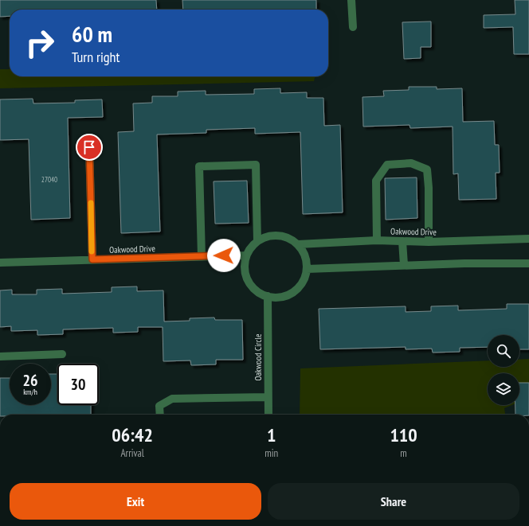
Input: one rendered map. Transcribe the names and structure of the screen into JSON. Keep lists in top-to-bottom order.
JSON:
{
  "streets": {
    "street": ["Oakwood Drive", "Oakwood Circle"]
  },
  "crossings": [
    ["Oakwood Drive", "Oakwood Circle"]
  ],
  "house_numbers": ["27040"],
  "page": {
    "turn": ["60 m", "Turn right"],
    "speed": "26 km/h",
    "limit": "30",
    "eta": [
      "06:42",
      "Arrival",
      "1",
      "min",
      "110",
      "m"
    ],
    "buttons": ["Exit", "Share"]
  }
}
